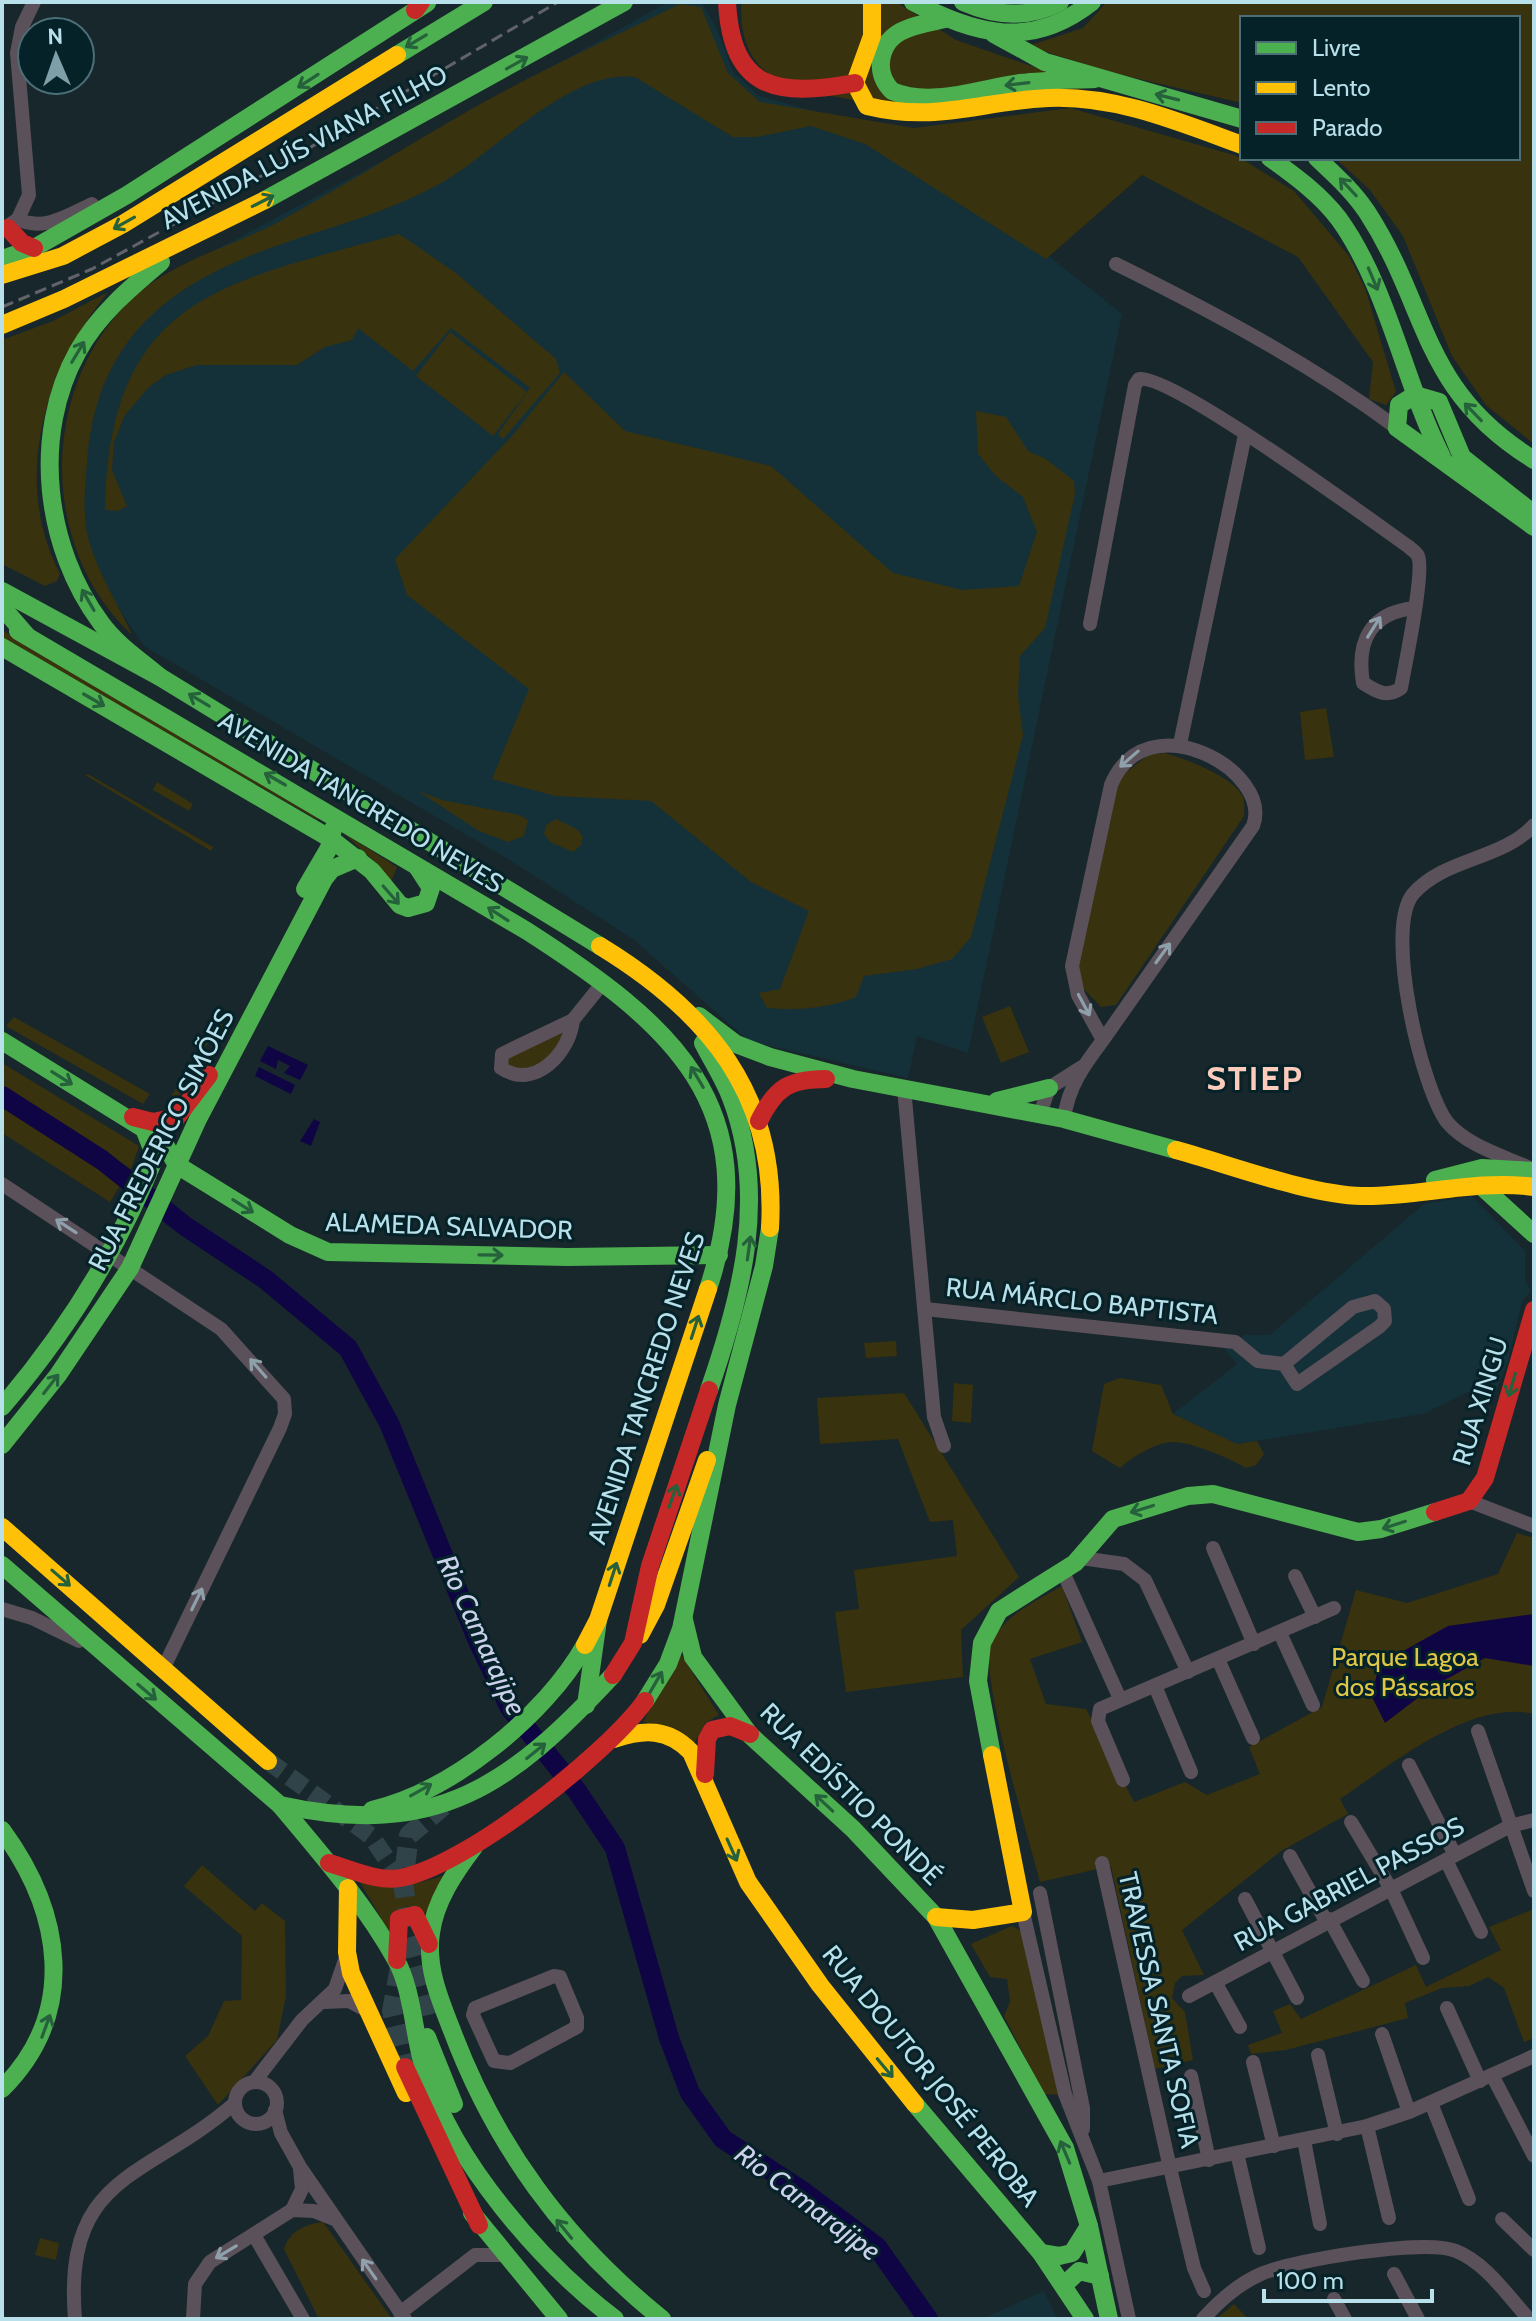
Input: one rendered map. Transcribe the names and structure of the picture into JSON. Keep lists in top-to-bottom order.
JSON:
{
  "streets": {
    "main road": [
      "AVENIDA LUÍS VIANA FILHO",
      "AVENIDA TANCREDO NEVES",
      "RUA FREDERICO SIMÕES",
      "ALAMEDA SALVADOR",
      "RUA XINGU",
      "RUA EDÍSTIO PONDÉ",
      "RUA DOUTOR JOSÉ PEROBA"
    ],
    "street": ["RUA MÁRCLO BAPTISTA", "RUA GABRIEL PASSOS", "TRAVESSA SANTA SOFIA"]
  },
  "crossings": [
    ["AVENIDA TANCREDO NEVES", "RUA FREDERICO SIMÕES"],
    ["AVENIDA TANCREDO NEVES", "ALAMEDA SALVADOR"],
    ["AVENIDA TANCREDO NEVES", "RUA EDÍSTIO PONDÉ"],
    ["AVENIDA TANCREDO NEVES", "RUA DOUTOR JOSÉ PEROBA"],
    ["RUA FREDERICO SIMÕES", "ALAMEDA SALVADOR"]
  ],
  "one_way": [
    "ALAMEDA SALVADOR",
    "RUA XINGU",
    "RUA EDÍSTIO PONDÉ",
    "RUA DOUTOR JOSÉ PEROBA"
  ],
  "districts": ["STIEP"],
  "water": ["Rio Camarajipe"],
  "parks": ["Parque Lagoa dos Pássaros"],
  "legend": ["Livre", "Lento", "Parado"],
  "scale_bar": "100 m",
  "north": "top"
}
